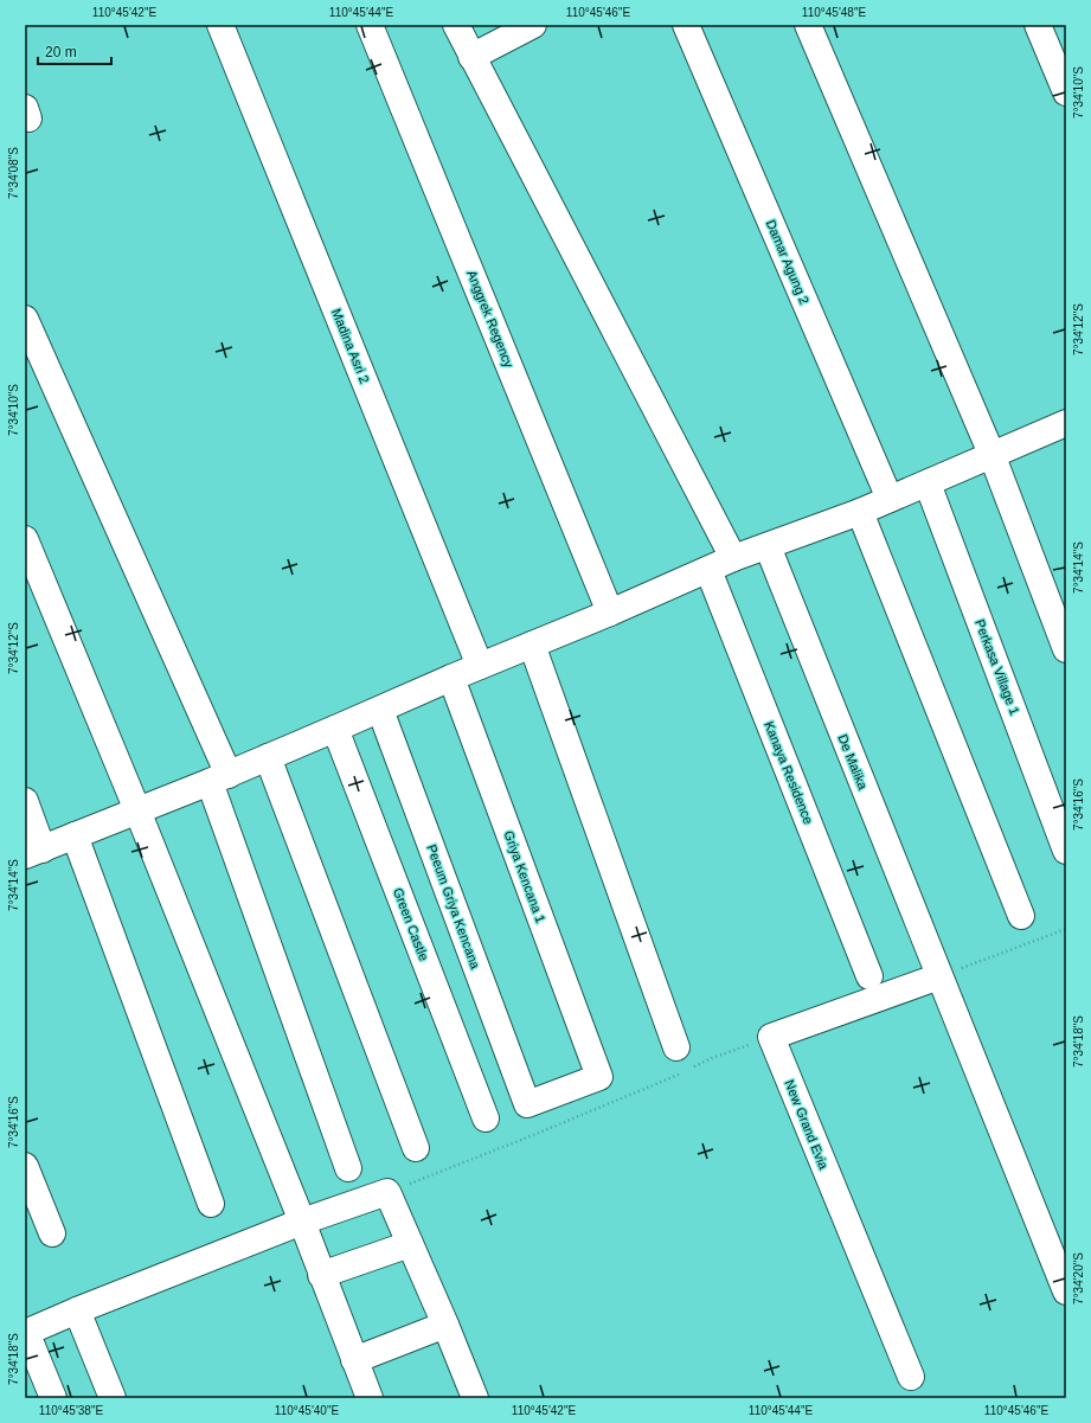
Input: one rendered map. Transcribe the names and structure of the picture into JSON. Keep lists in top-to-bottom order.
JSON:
{
  "streets": {
    "street": [
      "Damar Agung 2",
      "Anggrek Regency",
      "Madina Asri 2",
      "Perkasa Village 1",
      "De Malika",
      "Kanaya Residence",
      "Griya Kencana 1",
      "Peeum Griya Kencana",
      "Green Castle",
      "New Grand Evia"
    ]
  },
  "crossings": [
    ["Griya Kencana 1", "Peeum Griya Kencana"]
  ],
  "scale_bar": "20 m",
  "coordinates": [
    "110°45'42\"E",
    "110°45'44\"E",
    "110°45'46\"E",
    "110°45'48\"E",
    "7°34'10\"S",
    "7°34'08\"S",
    "7°34'12\"S",
    "7°34'14\"S",
    "7°34'16\"S",
    "7°34'18\"S",
    "7°34'20\"S",
    "110°45'38\"E",
    "110°45'40\"E"
  ]
}
